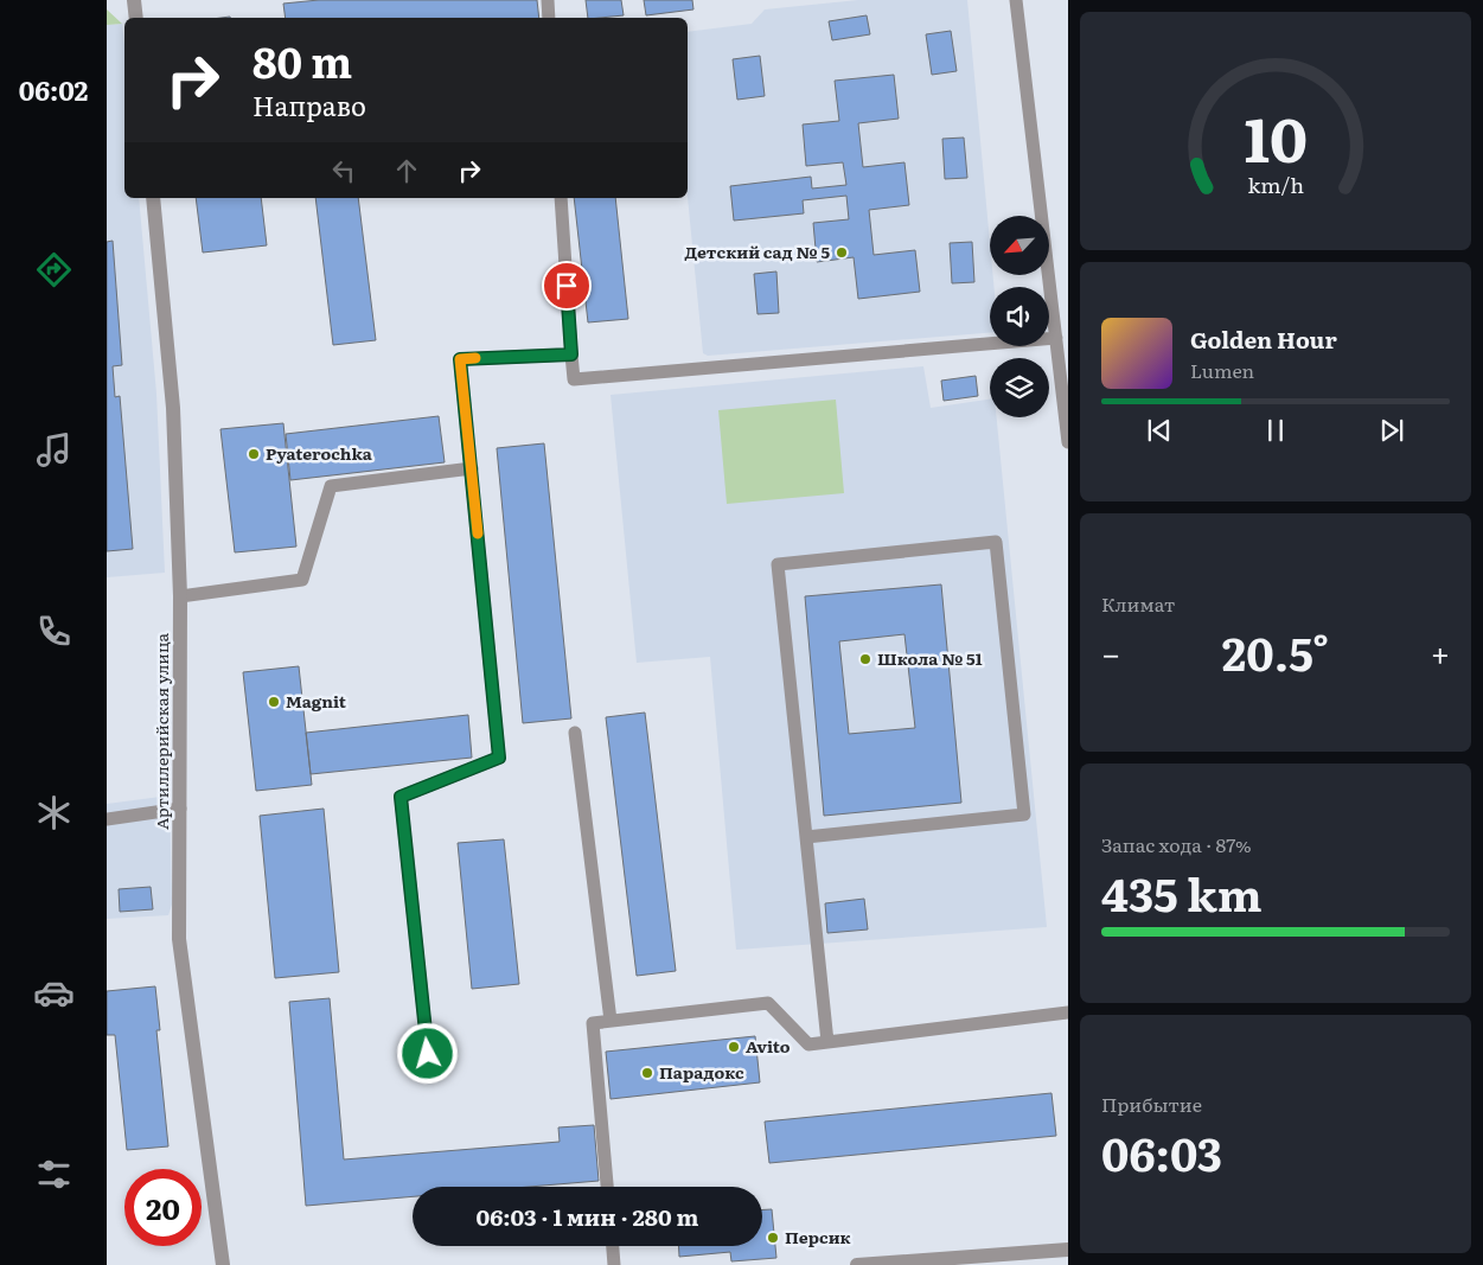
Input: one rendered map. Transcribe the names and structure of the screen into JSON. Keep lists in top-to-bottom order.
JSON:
{
  "streets": {
    "street": ["Артиллерийская улица"]
  },
  "places": [
    "Детский сад № 5",
    "Pyaterochka",
    "Школа № 51",
    "Magnit",
    "Avito",
    "Парадокс",
    "Персик"
  ],
  "north": "bottom left",
  "page": {
    "tabs": "06:02",
    "turn": ["80 m", "Направо"],
    "song": ["Golden Hour", "Lumen"],
    "tile": [
      "Климат",
      ["Запас хода · 87%", "435 km"],
      ["Прибытие", "06:03"]
    ],
    "heat": ["−", "20.5°", "+"],
    "limit": "20",
    "trip": "06:03 · 1 мин · 280 m",
    "gauge": ["10", "km/h"]
  }
}
